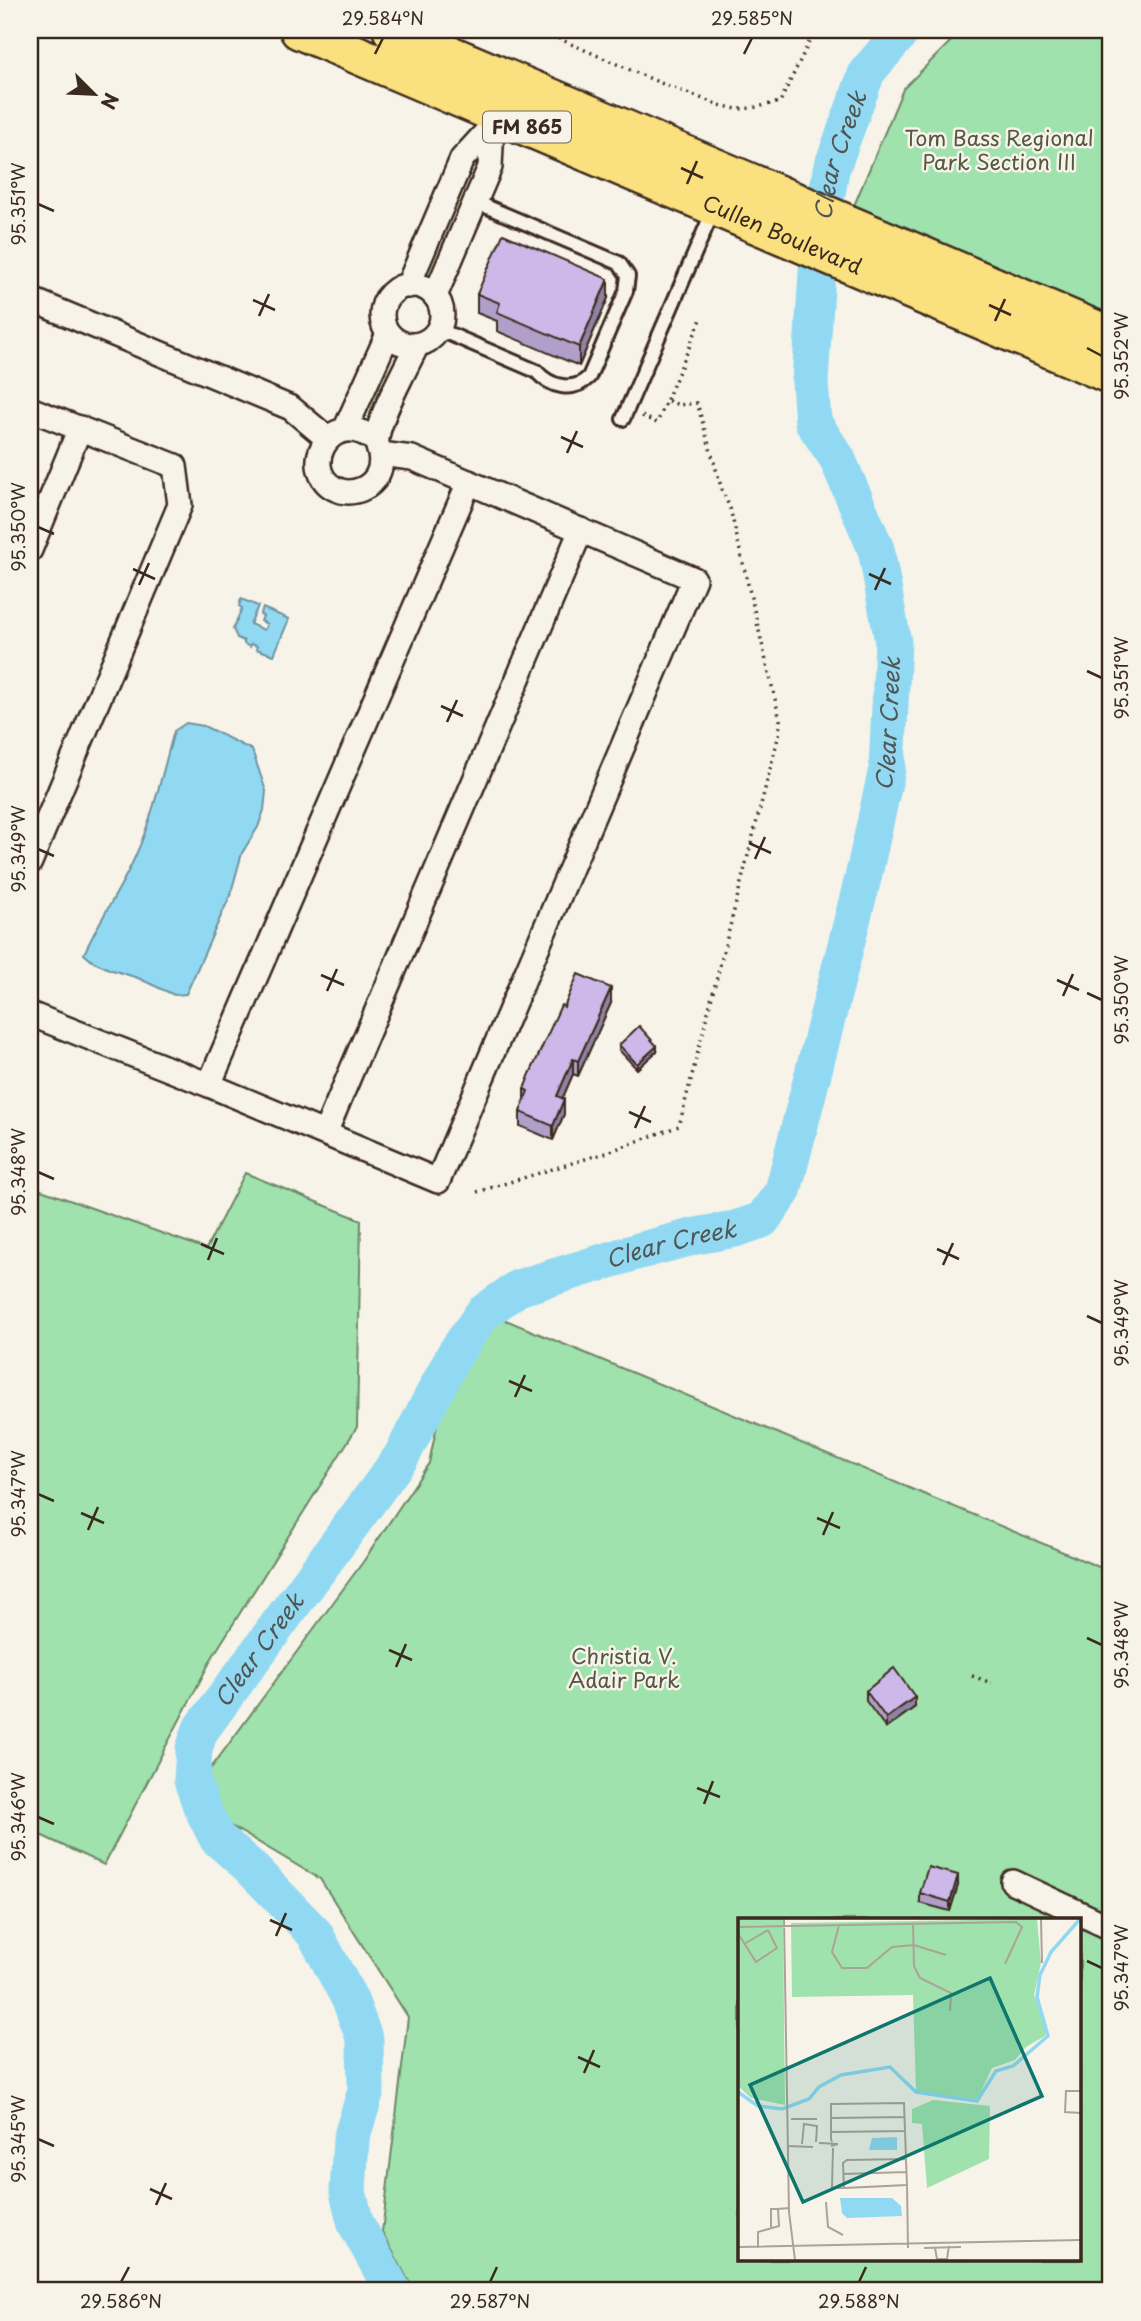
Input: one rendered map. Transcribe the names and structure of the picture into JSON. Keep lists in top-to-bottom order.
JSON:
{
  "streets": {
    "main road": ["FM 865", "Cullen Boulevard"]
  },
  "water": ["Clear Creek"],
  "parks": ["Tom Bass Regional Park Section III", "Christia V. Adair Park"],
  "north": "bottom right",
  "coordinates": [
    "29.584°N",
    "29.585°N",
    "95.351°W",
    "95.352°W",
    "95.350°W",
    "95.349°W",
    "95.348°W",
    "95.347°W",
    "95.346°W",
    "95.345°W",
    "29.586°N",
    "29.587°N",
    "29.588°N"
  ]
}
